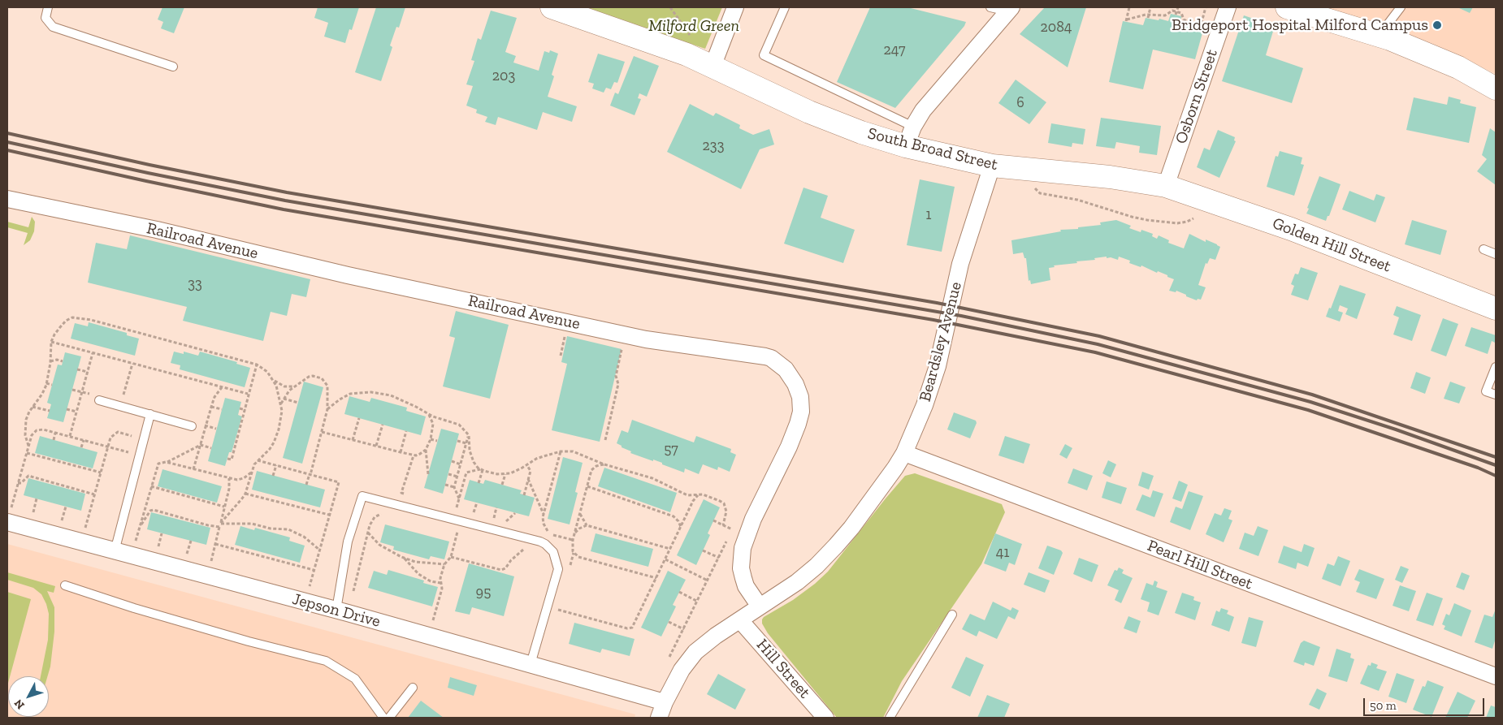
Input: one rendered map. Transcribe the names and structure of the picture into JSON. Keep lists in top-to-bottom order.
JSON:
{
  "streets": {
    "main road": ["South Broad Street", "Golden Hill Street"],
    "street": [
      "Osborn Street",
      "Railroad Avenue",
      "Beardsley Avenue",
      "Pearl Hill Street",
      "Jepson Drive",
      "Hill Street"
    ]
  },
  "crossings": [
    ["Osborn Street", "South Broad Street"],
    ["Osborn Street", "Golden Hill Street"],
    ["South Broad Street", "Golden Hill Street"],
    ["South Broad Street", "Beardsley Avenue"],
    ["Railroad Avenue", "Beardsley Avenue"],
    ["Beardsley Avenue", "Pearl Hill Street"],
    ["Beardsley Avenue", "Jepson Drive"],
    ["Beardsley Avenue", "Hill Street"]
  ],
  "parks": ["Milford Green"],
  "places": ["Bridgeport Hospital Milford Campus"],
  "house_numbers": [
    "2084",
    "247",
    "203",
    "6",
    "233",
    "1",
    "33",
    "57",
    "41",
    "95"
  ],
  "scale_bar": "50 m",
  "north": "bottom left"
}
